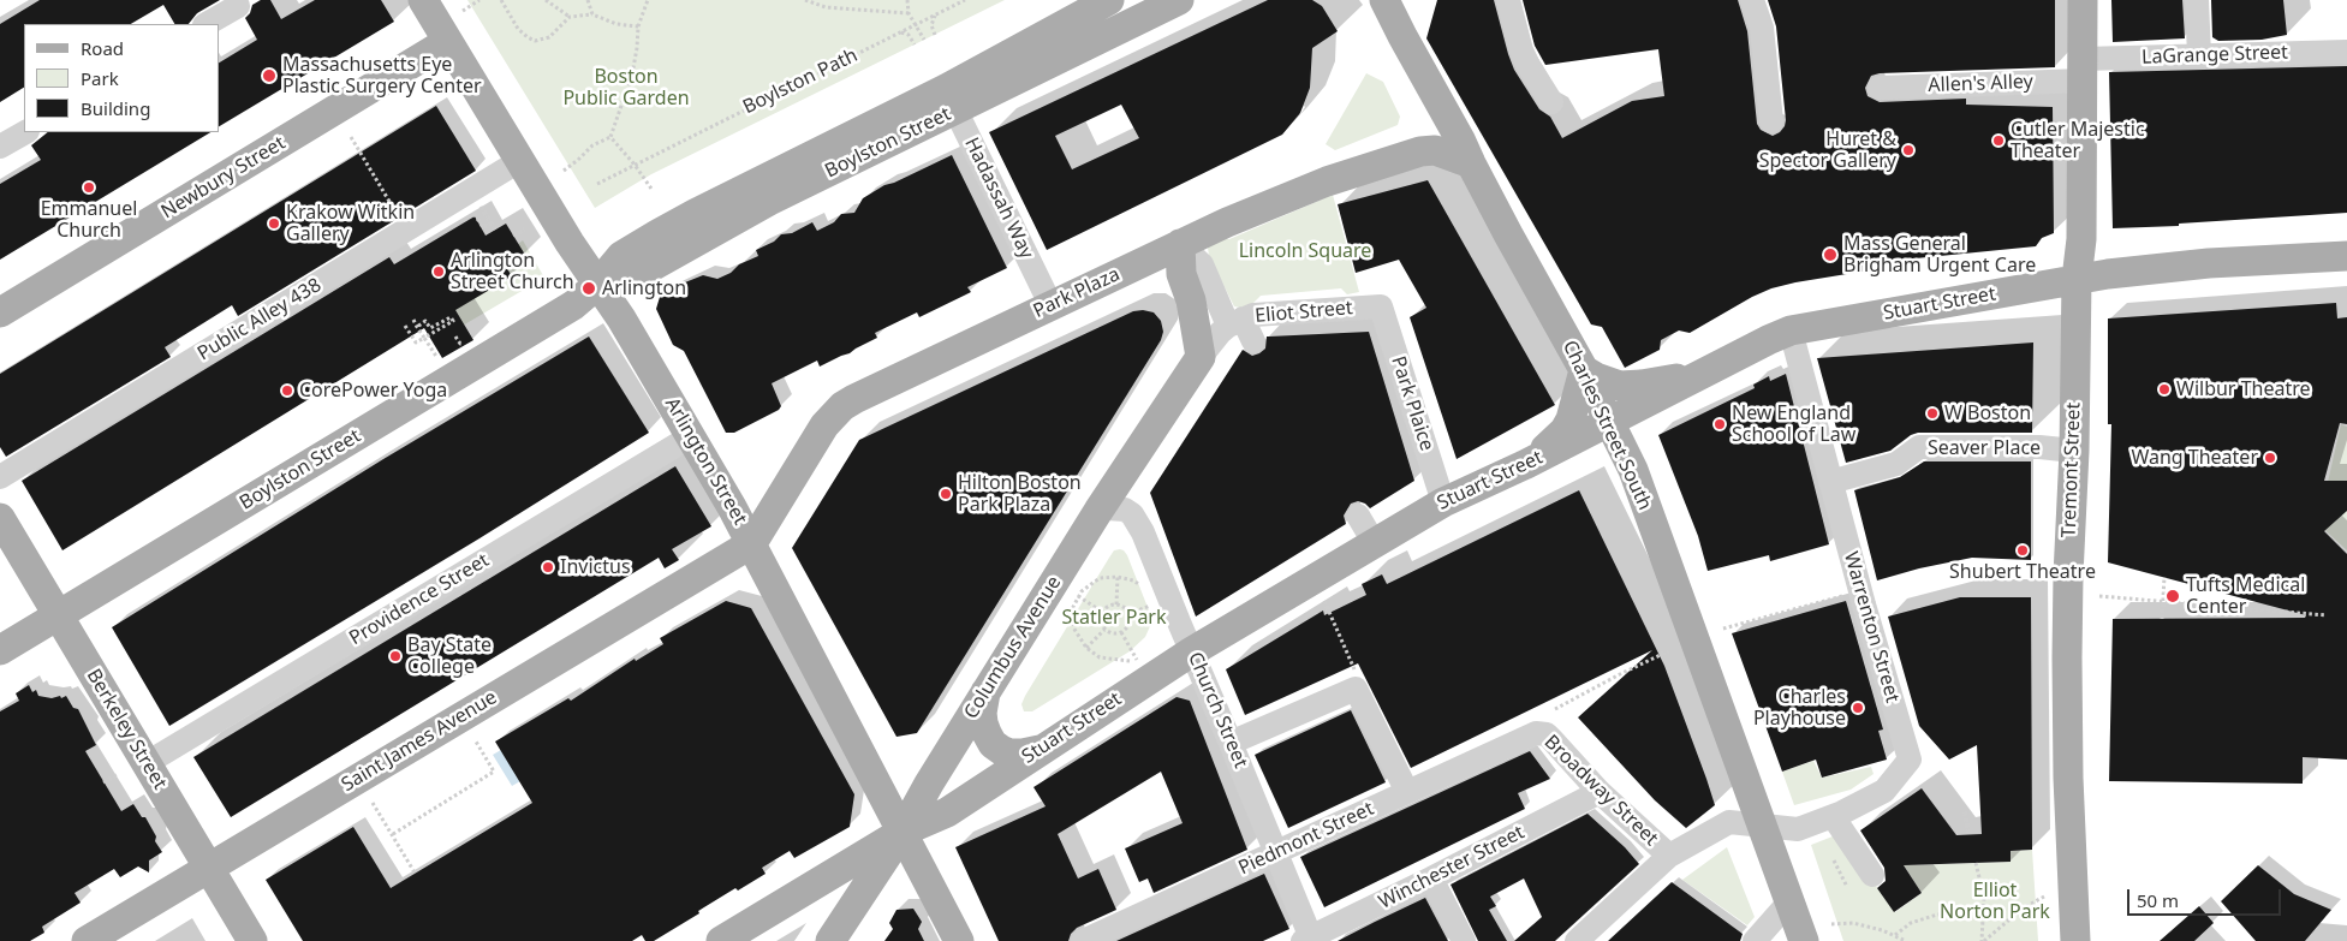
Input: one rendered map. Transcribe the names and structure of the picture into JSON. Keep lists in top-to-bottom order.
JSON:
{
  "streets": {
    "main road": [
      "Boylston Street",
      "Newbury Street",
      "Park Plaza",
      "Stuart Street",
      "Charles Street South",
      "Arlington Street",
      "Tremont Street",
      "Columbus Avenue",
      "Berkeley Street",
      "Saint James Avenue"
    ],
    "street": [
      "LaGrange Street",
      "Allen's Alley",
      "Hadassah Way",
      "Eliot Street",
      "Public Alley 438",
      "Park Plaice",
      "Seaver Place",
      "Providence Street",
      "Warrenton Street",
      "Church Street",
      "Broadway Street",
      "Piedmont Street",
      "Winchester Street"
    ],
    "path": ["Boylston Path"]
  },
  "crossings": [
    ["LaGrange Street", "Allen's Alley"],
    ["LaGrange Street", "Tremont Street"],
    ["Allen's Alley", "Tremont Street"],
    ["Boylston Street", "Hadassah Way"],
    ["Boylston Street", "Arlington Street"],
    ["Boylston Street", "Berkeley Street"],
    ["Newbury Street", "Arlington Street"],
    ["Hadassah Way", "Park Plaza"],
    ["Park Plaza", "Charles Street South"],
    ["Park Plaza", "Arlington Street"],
    ["Park Plaza", "Saint James Avenue"],
    ["Stuart Street", "Park Plaice"],
    ["Stuart Street", "Charles Street South"],
    ["Stuart Street", "Arlington Street"],
    ["Stuart Street", "Tremont Street"],
    ["Stuart Street", "Warrenton Street"],
    ["Stuart Street", "Columbus Avenue"],
    ["Stuart Street", "Church Street"],
    ["Eliot Street", "Park Plaice"],
    ["Eliot Street", "Columbus Avenue"],
    ["Public Alley 438", "Arlington Street"],
    ["Charles Street South", "Warrenton Street"],
    ["Seaver Place", "Tremont Street"],
    ["Seaver Place", "Warrenton Street"],
    ["Arlington Street", "Providence Street"],
    ["Arlington Street", "Columbus Avenue"],
    ["Arlington Street", "Saint James Avenue"],
    ["Providence Street", "Berkeley Street"],
    ["Warrenton Street", "Broadway Street"],
    ["Columbus Avenue", "Church Street"],
    ["Church Street", "Piedmont Street"],
    ["Church Street", "Winchester Street"],
    ["Berkeley Street", "Saint James Avenue"],
    ["Broadway Street", "Piedmont Street"],
    ["Broadway Street", "Winchester Street"]
  ],
  "parks": [
    "Boston Public Garden",
    "Lincoln Square",
    "Statler Park",
    "Elliot Norton Park"
  ],
  "places": [
    "Massachusetts Eye Plastic Surgery Center",
    "Cutler Majestic Theater",
    "Huret & Spector Gallery",
    "Emmanuel Church",
    "Krakow Witkin Gallery",
    "Mass General Brigham Urgent Care",
    "Arlington Street Church",
    "Arlington",
    "Wilbur Theatre",
    "CorePower Yoga",
    "W Boston",
    "New England School of Law",
    "Wang Theater",
    "Hilton Boston Park Plaza",
    "Shubert Theatre",
    "Invictus",
    "Tufts Medical Center",
    "Bay State College",
    "Charles Playhouse"
  ],
  "legend": ["Road", "Park", "Building"],
  "scale_bar": "50 m"
}
